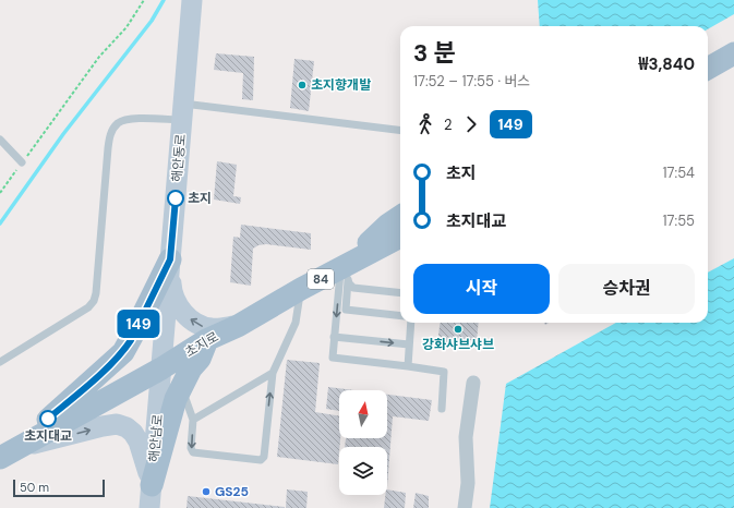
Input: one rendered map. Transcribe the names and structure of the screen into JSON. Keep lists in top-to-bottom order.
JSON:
{
  "streets": {
    "main road": [
      "해안동로",
      "84",
      "초지로",
      "해안남로"
    ]
  },
  "crossings": [
    ["해안동로", "초지로"],
    ["해안동로", "해안남로"],
    ["초지로", "해안남로"]
  ],
  "places": [
    "초지향개발",
    "초지",
    "강화샤브샤브",
    "초지대교",
    "GS25"
  ],
  "lines": ["bus line 149"],
  "scale_bar": "50 m",
  "north": "top",
  "page": {
    "on_map": "149",
    "heading": ["3 분", "17:52 – 17:55 · 버스", "₩3,840"],
    "legs": ["2", "149"],
    "list": [
      {
        "name": "초지",
        "value": "17:54"
      },
      {
        "name": "초지대교",
        "value": "17:55"
      }
    ],
    "buttons": ["시작", "승차권"],
    "scale": "50 m"
  }
}
